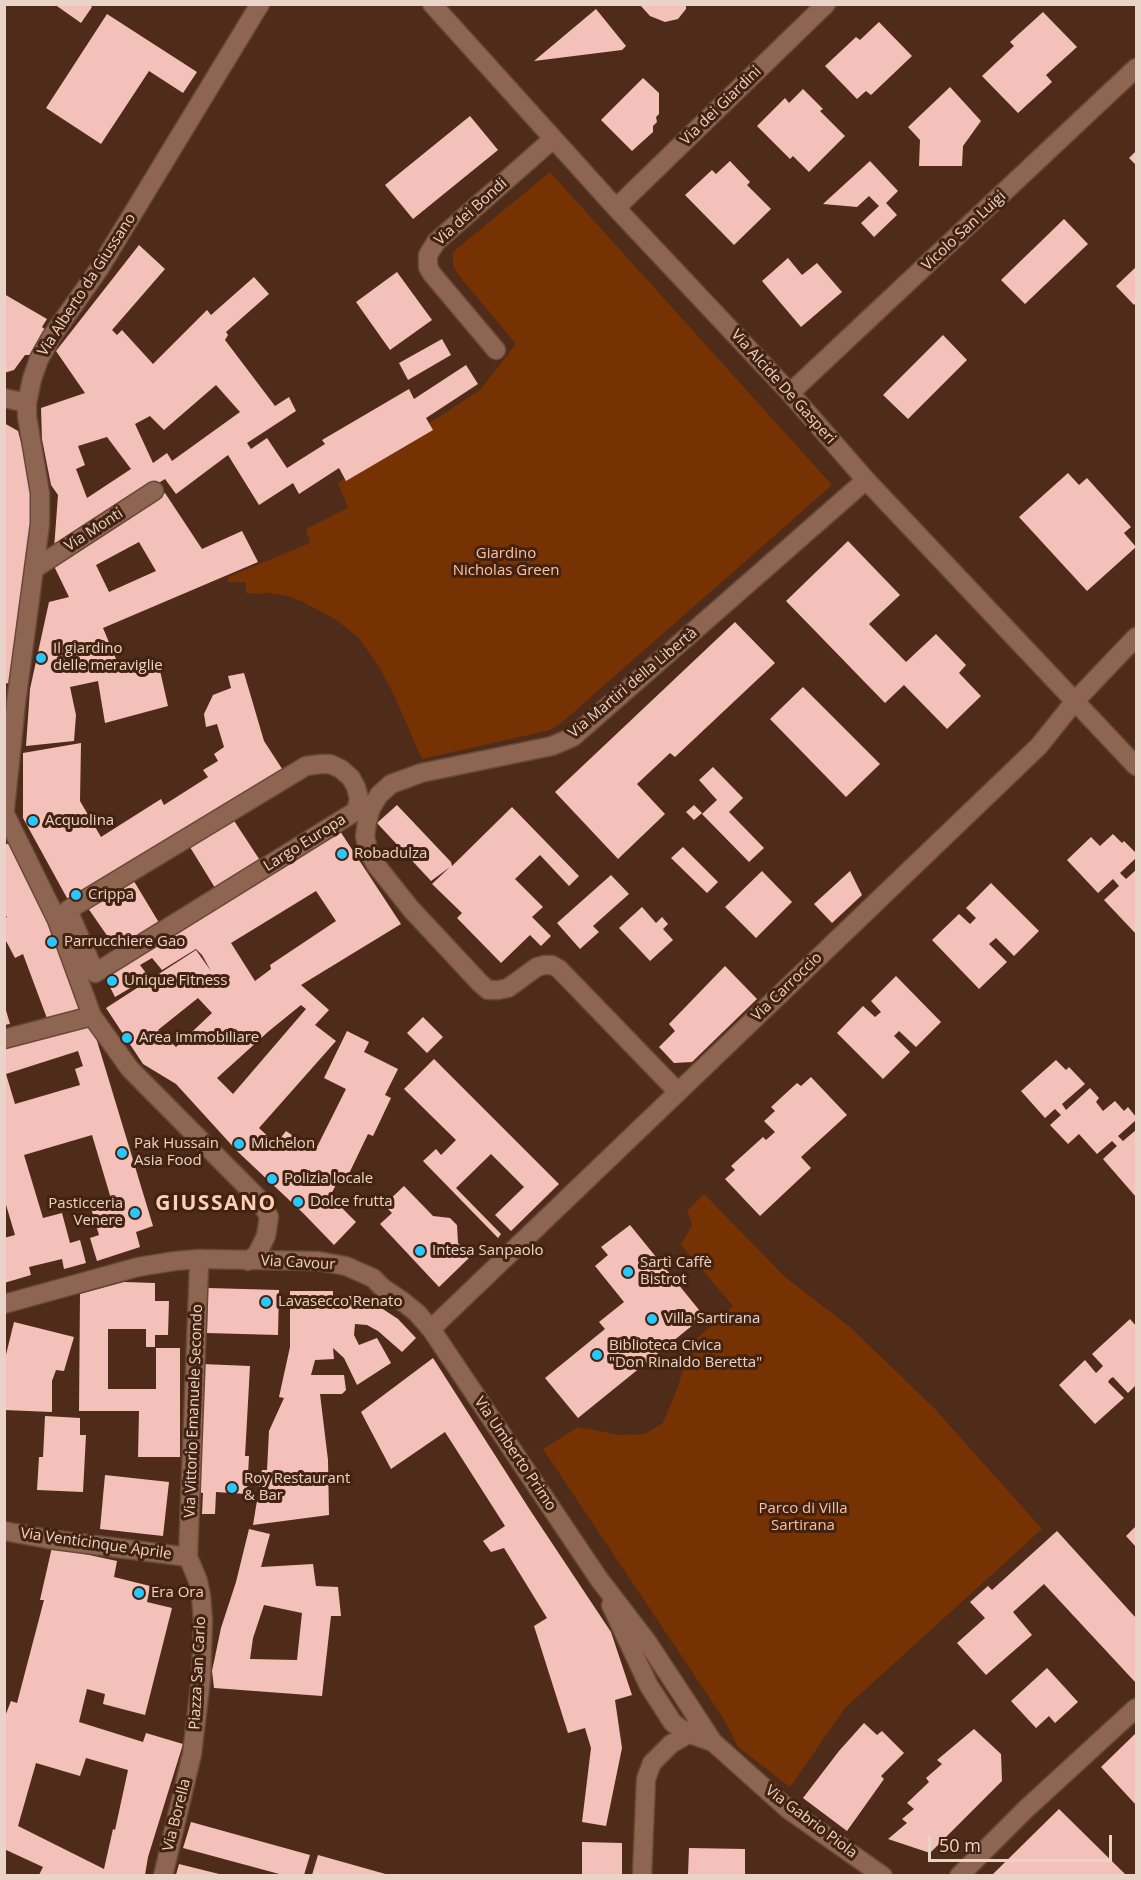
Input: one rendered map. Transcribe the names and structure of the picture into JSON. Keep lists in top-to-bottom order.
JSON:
{
  "streets": {
    "street": [
      "Via dei Giardini",
      "Via dei Bondi",
      "Vicolo San Luigi",
      "Via Alberto da Giussano",
      "Via Alcide De Gasperi",
      "Via Monti",
      "Via Martiri della Libertà",
      "Largo Europa",
      "Via Carroccio",
      "Via Cavour",
      "Via Vittorio Emanuele Secondo",
      "Via Umberto Primo",
      "Via Venticinque Aprile",
      "Piazza San Carlo",
      "Via Borella",
      "Via Gabrio Piola"
    ]
  },
  "crossings": [
    ["Via dei Giardini", "Via Alcide De Gasperi"],
    ["Via dei Bondi", "Via Alcide De Gasperi"],
    ["Vicolo San Luigi", "Via Alcide De Gasperi"],
    ["Via Alberto da Giussano", "Via Monti"],
    ["Via Alcide De Gasperi", "Via Martiri della Libertà"],
    ["Via Alcide De Gasperi", "Via Carroccio"],
    ["Via Martiri della Libertà", "Via Carroccio"],
    ["Via Carroccio", "Via Cavour"],
    ["Via Carroccio", "Via Umberto Primo"],
    ["Via Cavour", "Via Vittorio Emanuele Secondo"],
    ["Via Cavour", "Via Umberto Primo"],
    ["Via Vittorio Emanuele Secondo", "Via Venticinque Aprile"],
    ["Via Vittorio Emanuele Secondo", "Piazza San Carlo"],
    ["Via Umberto Primo", "Via Gabrio Piola"],
    ["Via Venticinque Aprile", "Piazza San Carlo"],
    ["Piazza San Carlo", "Via Borella"]
  ],
  "districts": ["GIUSSANO"],
  "parks": ["Giardino Nicholas Green", "Parco di Villa Sartirana"],
  "places": [
    "Il giardino delle meraviglie",
    "Acquolina",
    "Robadulza",
    "Crippa",
    "Parrucchiere Gao",
    "Unique Fitness",
    "Area immobiliare",
    "Michelon",
    "Pak Hussain Asia Food",
    "Polizia locale",
    "Dolce frutta",
    "Pasticceria Venere",
    "Intesa Sanpaolo",
    "Sartì Caffè Bistrot",
    "Lavasecco Renato",
    "Villa Sartirana",
    "Biblioteca Civica \"Don Rinaldo Beretta\"",
    "Roy Restaurant & Bar",
    "Era Ora"
  ],
  "scale_bar": "50 m"
}
